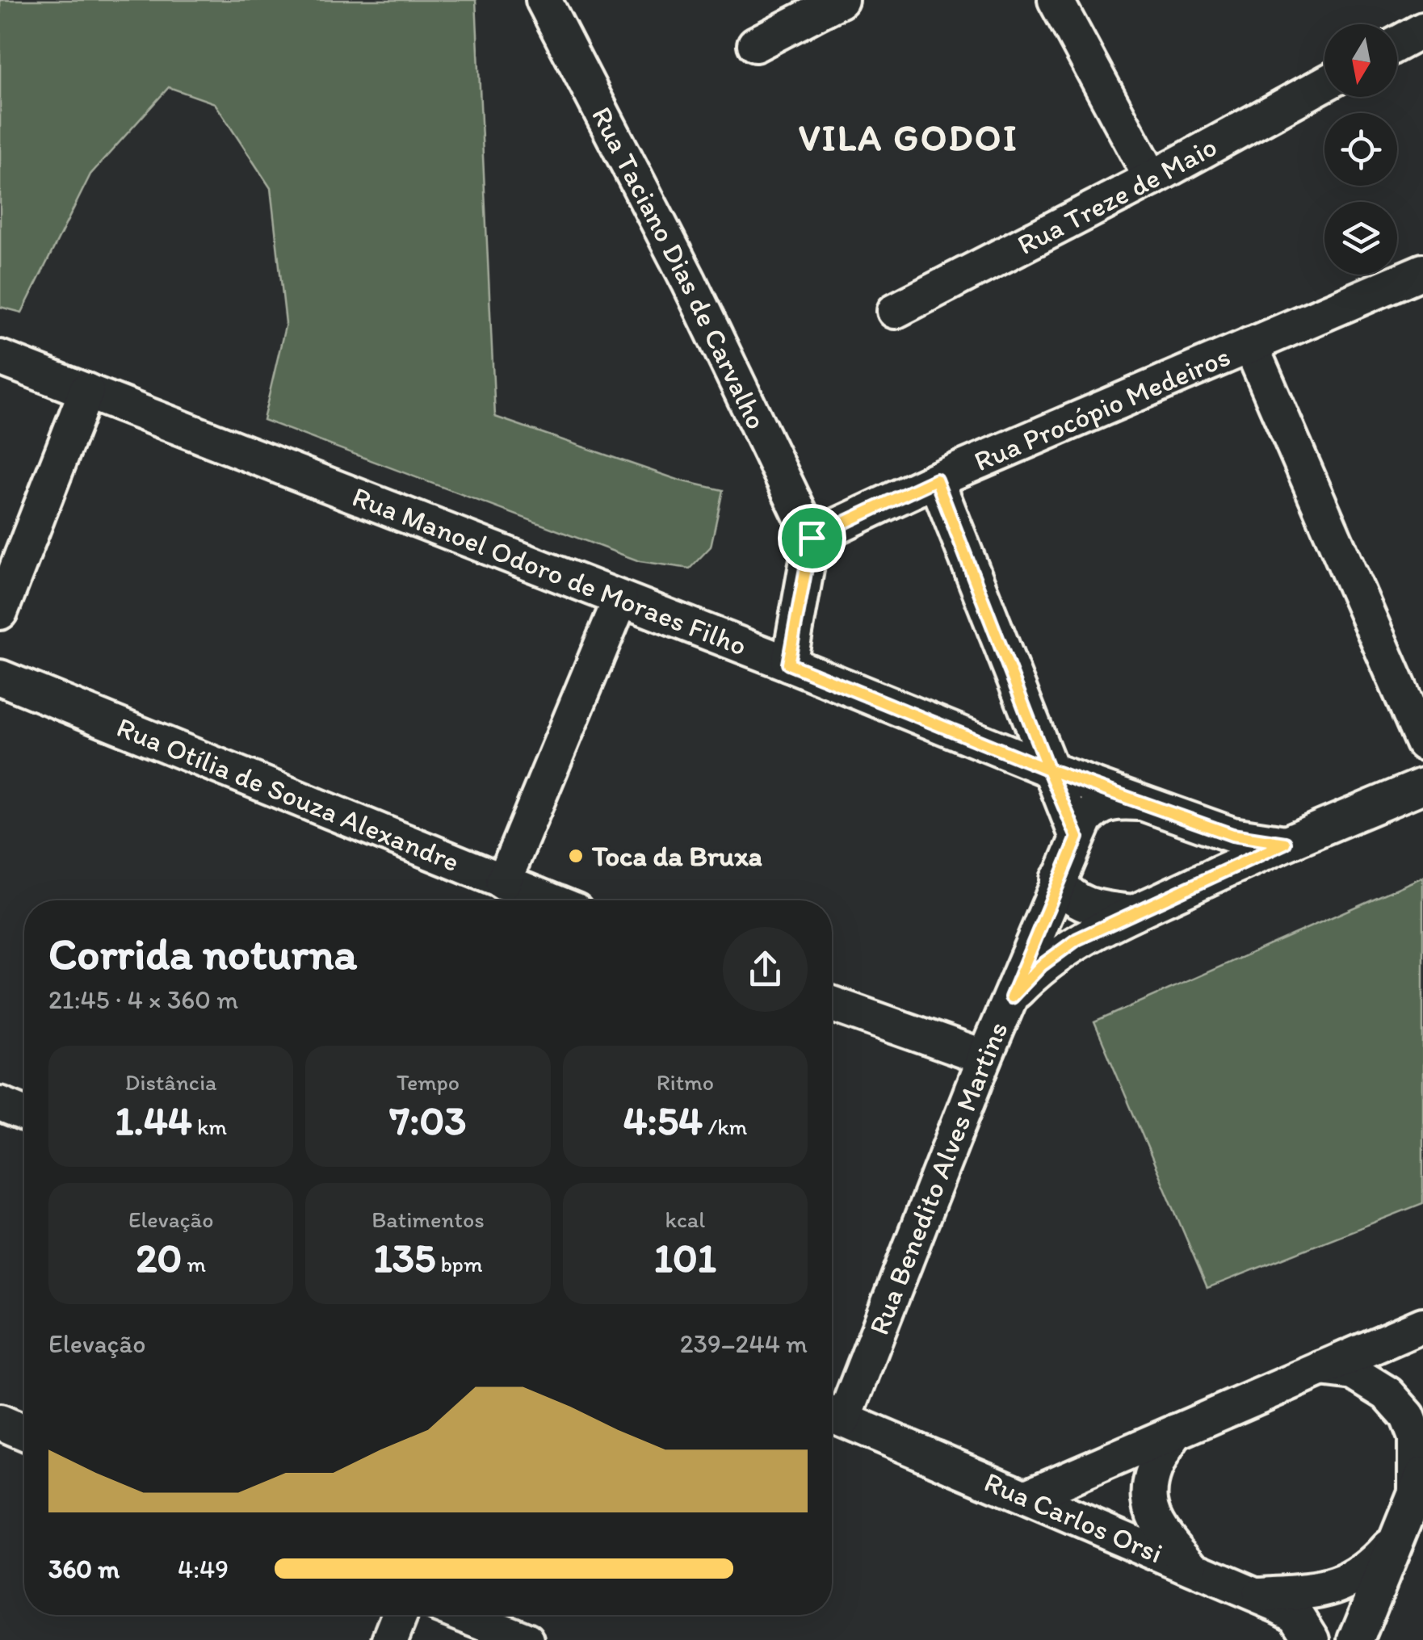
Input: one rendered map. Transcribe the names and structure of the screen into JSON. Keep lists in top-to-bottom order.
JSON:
{
  "streets": {
    "street": [
      "Rua Treze de Maio",
      "Rua Taciano Dias de Carvalho",
      "Rua Procópio Medeiros",
      "Rua Manoel Odoro de Moraes Filho",
      "Rua Otília de Souza Alexandre",
      "Rua Benedito Alves Martins",
      "Rua Carlos Orsi"
    ]
  },
  "crossings": [
    ["Rua Taciano Dias de Carvalho", "Rua Procópio Medeiros"],
    ["Rua Manoel Odoro de Moraes Filho", "Rua Benedito Alves Martins"],
    ["Rua Benedito Alves Martins", "Rua Carlos Orsi"]
  ],
  "districts": ["VILA GODOI"],
  "places": ["Toca da Bruxa"],
  "north": "bottom",
  "page": {
    "heading": ["Corrida noturna", "21:45 · 4 × 360 m"],
    "stats": [
      ["Distância", "1.44 km"],
      ["Tempo", "7:03"],
      ["Ritmo", "4:54 /km"],
      ["Elevação", "20 m"],
      ["Batimentos", "135 bpm"],
      ["kcal", "101"]
    ],
    "chart": ["Elevação", "239–244 m"],
    "list": [
      {
        "name": "360 m",
        "note": "4:49"
      }
    ]
  }
}
